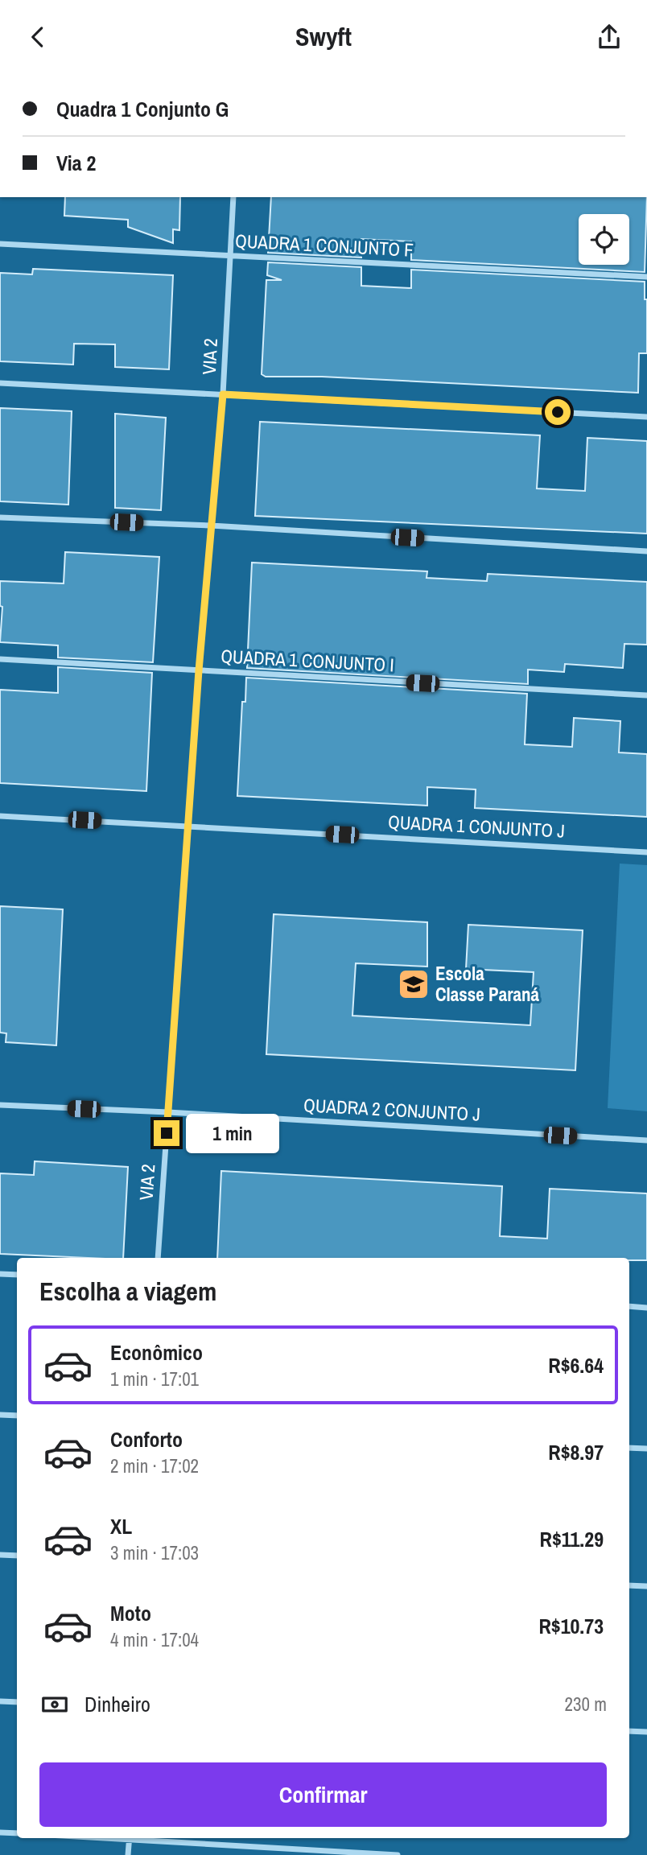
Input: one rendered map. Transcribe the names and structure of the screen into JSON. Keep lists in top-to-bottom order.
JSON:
{
  "streets": {
    "street": [
      "QUADRA 1 CONJUNTO F",
      "VIA 2",
      "QUADRA 1 CONJUNTO I",
      "QUADRA 1 CONJUNTO J",
      "QUADRA 2 CONJUNTO J"
    ]
  },
  "crossings": [
    ["QUADRA 1 CONJUNTO F", "VIA 2"],
    ["VIA 2", "QUADRA 1 CONJUNTO I"],
    ["VIA 2", "QUADRA 1 CONJUNTO J"],
    ["VIA 2", "QUADRA 2 CONJUNTO J"]
  ],
  "places": {
    "school or university": ["Escola Classe Paraná"]
  },
  "page": {
    "header": "Swyft",
    "banner": ["Quadra 1 Conjunto G", "Via 2"],
    "bubble": "1 min",
    "heading": "Escolha a viagem",
    "list": [
      {
        "name": "Econômico",
        "note": "1 min · 17:01",
        "value": "R$6.64"
      },
      {
        "name": "Conforto",
        "note": "2 min · 17:02",
        "value": "R$8.97"
      },
      {
        "name": "XL",
        "note": "3 min · 17:03",
        "value": "R$11.29"
      },
      {
        "name": "Moto",
        "note": "4 min · 17:04",
        "value": "R$10.73"
      }
    ],
    "pay": ["Dinheiro", "230 m"],
    "buttons": "Confirmar"
  }
}
